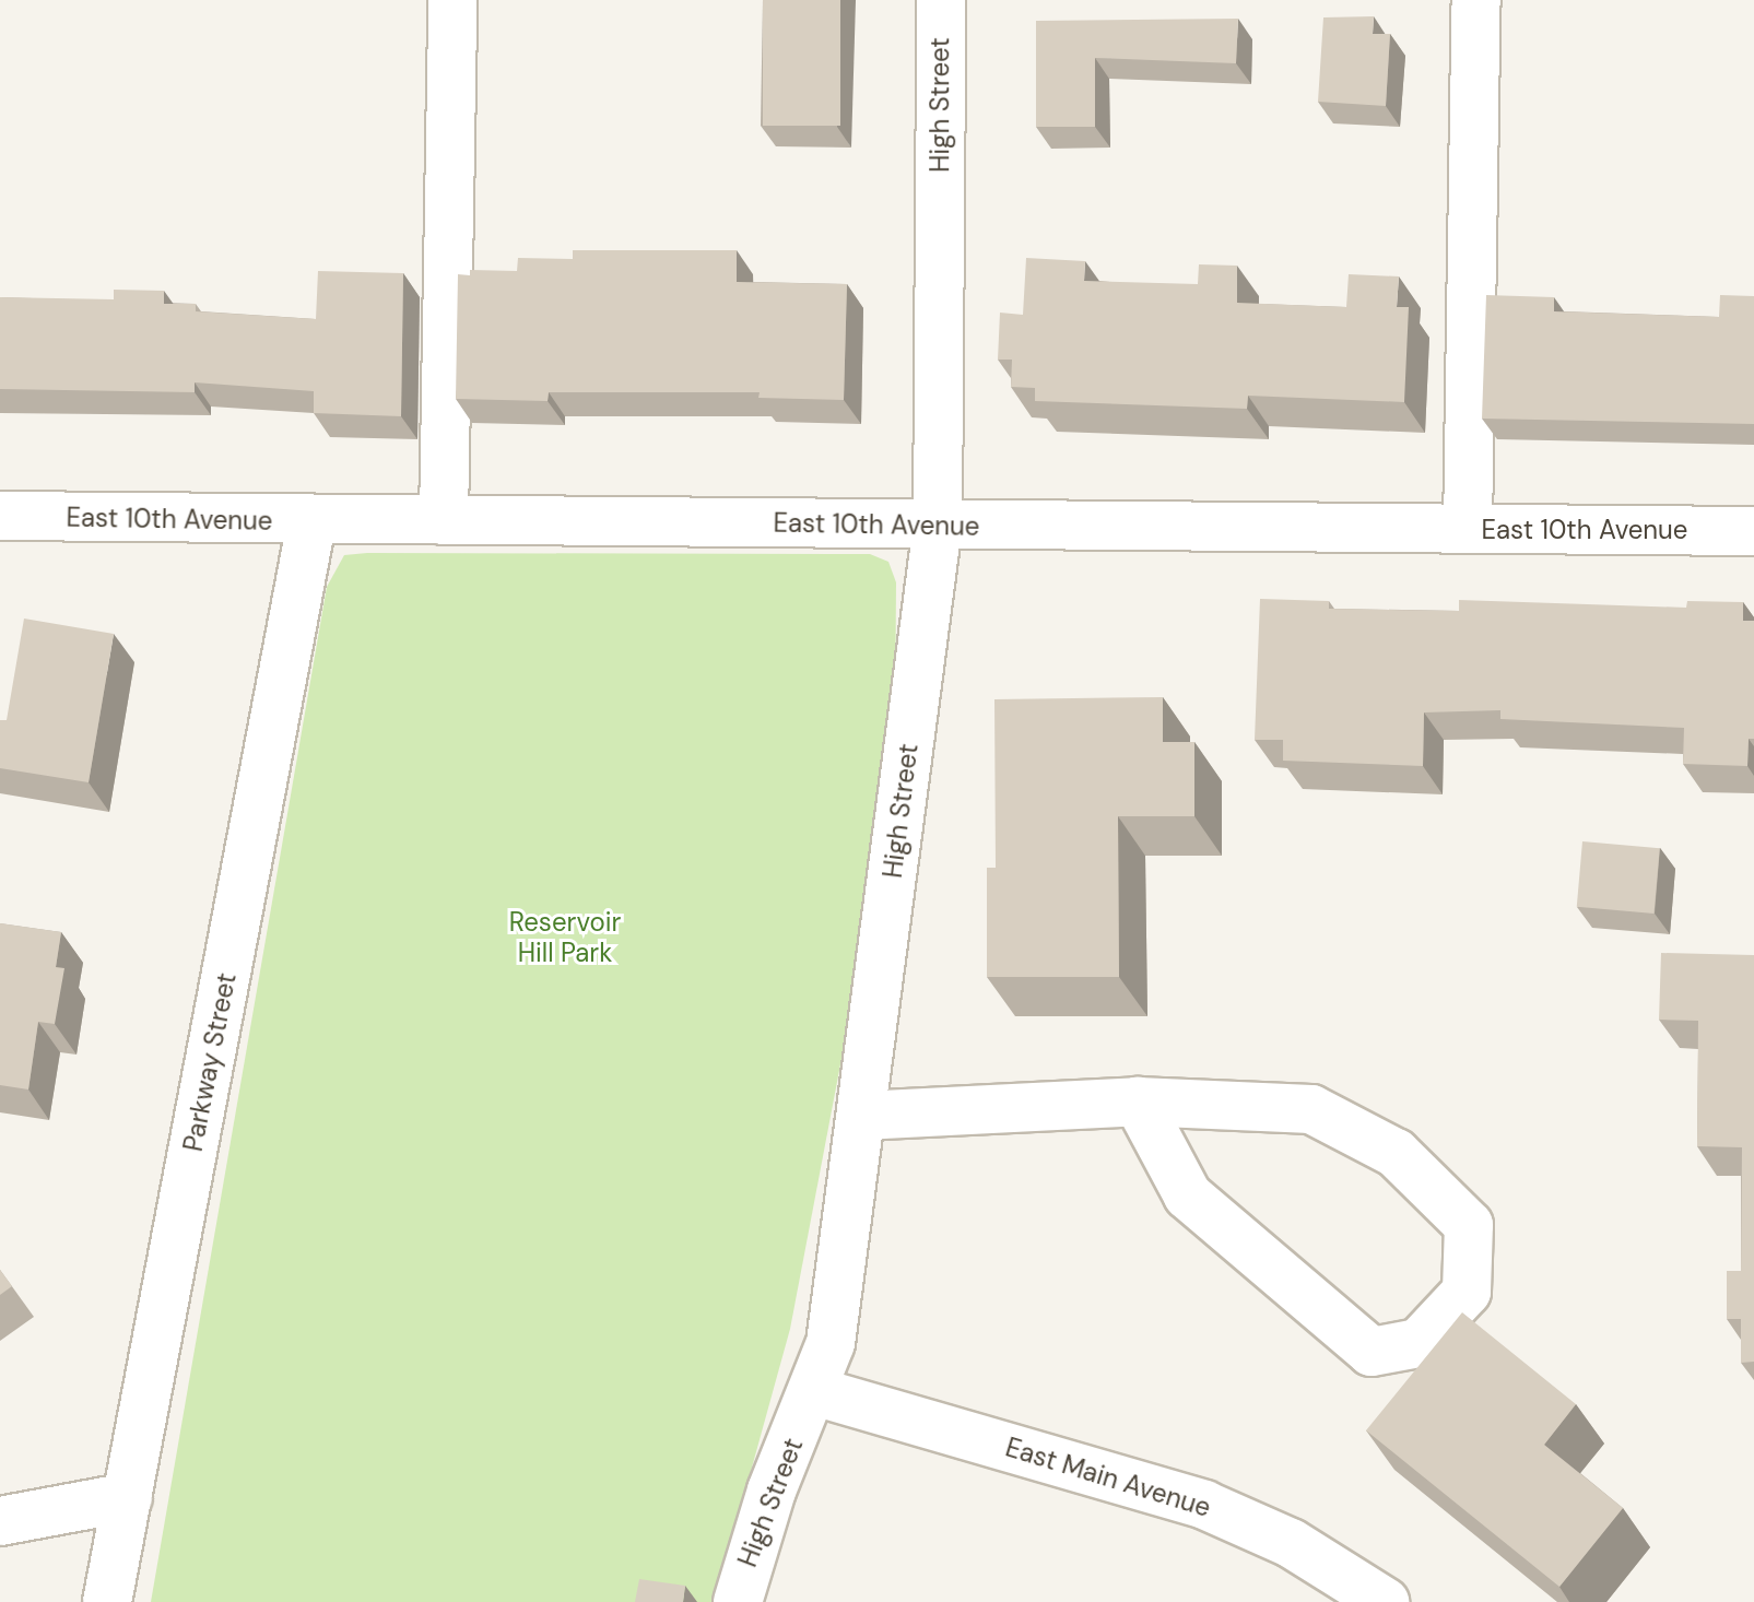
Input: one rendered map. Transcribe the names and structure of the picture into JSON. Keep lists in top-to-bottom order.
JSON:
{
  "streets": {
    "street": [
      "High Street",
      "East 10th Avenue",
      "Parkway Street",
      "East Main Avenue"
    ]
  },
  "crossings": [
    ["High Street", "East 10th Avenue"],
    ["High Street", "East Main Avenue"],
    ["East 10th Avenue", "Parkway Street"]
  ],
  "parks": ["Reservoir Hill Park"]
}
